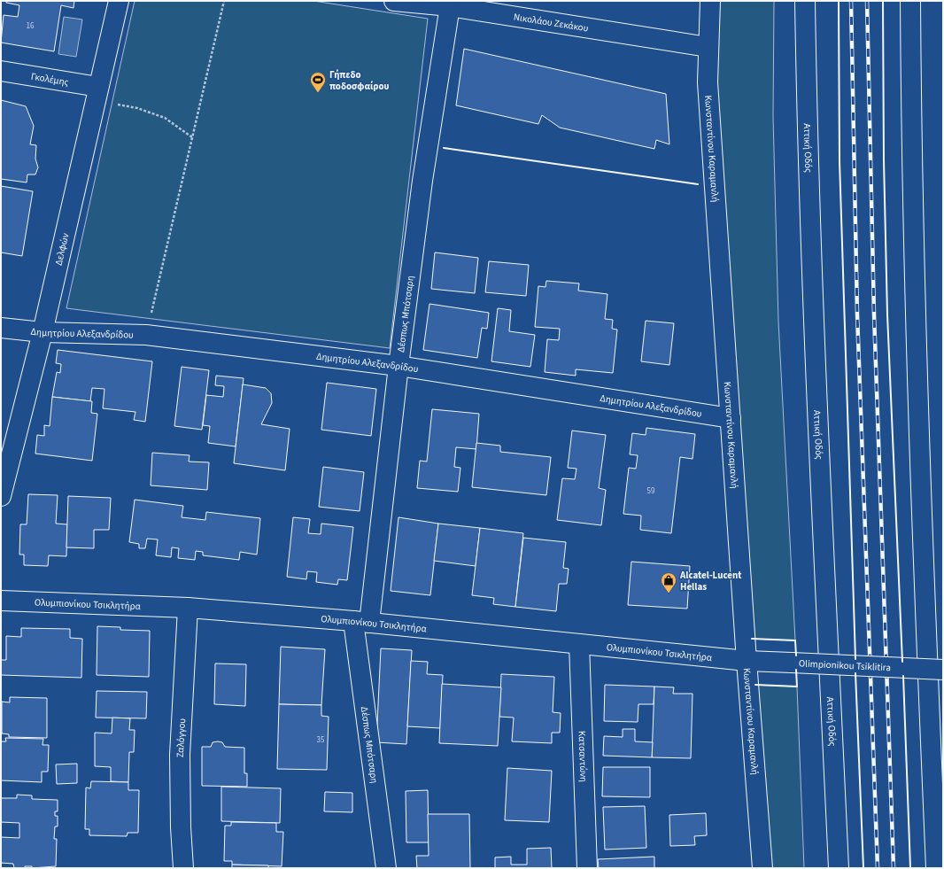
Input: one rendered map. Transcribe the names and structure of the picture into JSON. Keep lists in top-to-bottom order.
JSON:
{
  "streets": {
    "main road": [
      "Νικολάου Ζεκάκου",
      "Γκολέμης",
      "Κωνσταντίνου Καραμανλή",
      "Αττική Οδός",
      "Δελφών",
      "Δέσπως Μπότσαρη",
      "Δημητρίου Αλεξανδρίδου",
      "Ολυμπιονίκου Τσικλητήρα",
      "Olimpionikou Tsiklitira",
      "Ζαλόγγου",
      "Κατσαντώνη"
    ]
  },
  "crossings": [
    ["Νικολάου Ζεκάκου", "Κωνσταντίνου Καραμανλή"],
    ["Νικολάου Ζεκάκου", "Δέσπως Μπότσαρη"],
    ["Γκολέμης", "Δελφών"],
    ["Κωνσταντίνου Καραμανλή", "Δημητρίου Αλεξανδρίδου"],
    ["Κωνσταντίνου Καραμανλή", "Ολυμπιονίκου Τσικλητήρα"],
    ["Κωνσταντίνου Καραμανλή", "Olimpionikou Tsiklitira"],
    ["Δελφών", "Δημητρίου Αλεξανδρίδου"],
    ["Δέσπως Μπότσαρη", "Δημητρίου Αλεξανδρίδου"],
    ["Δέσπως Μπότσαρη", "Ολυμπιονίκου Τσικλητήρα"],
    ["Ολυμπιονίκου Τσικλητήρα", "Olimpionikou Tsiklitira"],
    ["Ολυμπιονίκου Τσικλητήρα", "Ζαλόγγου"],
    ["Ολυμπιονίκου Τσικλητήρα", "Κατσαντώνη"]
  ],
  "places": {
    "sports": ["Γήπεδο ποδοσφαίρου"],
    "shop": ["Alcatel-Lucent Hellas"]
  },
  "house_numbers": ["16", "59", "35"]
}
